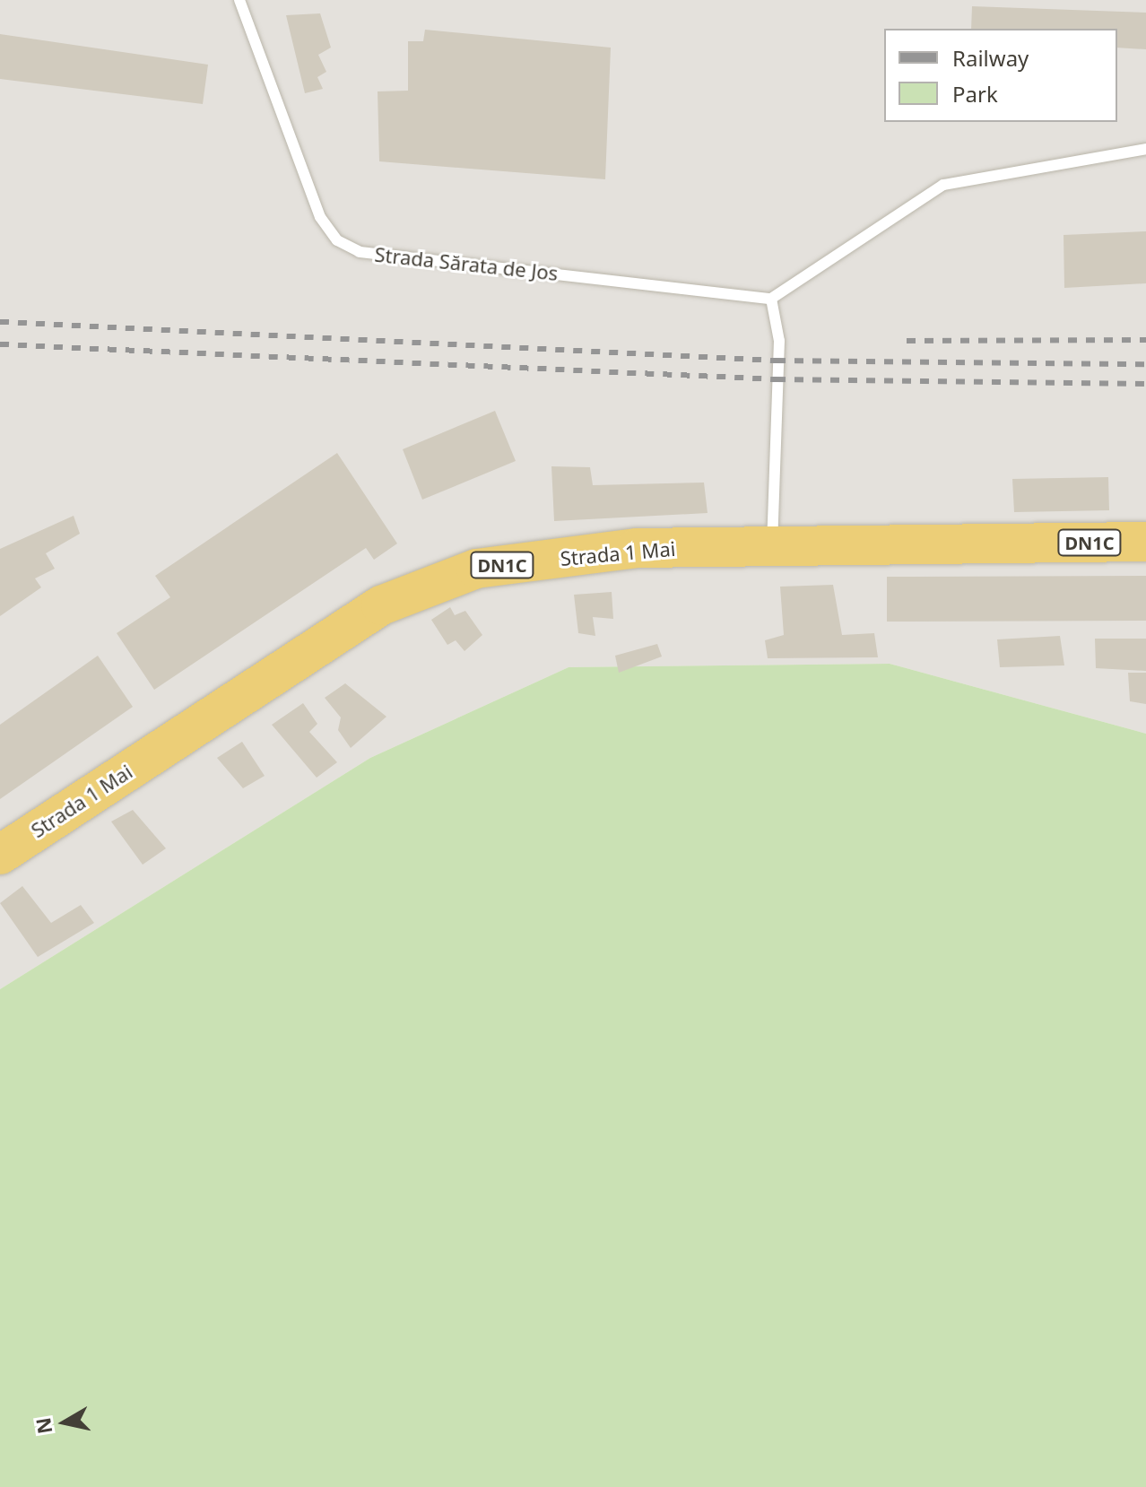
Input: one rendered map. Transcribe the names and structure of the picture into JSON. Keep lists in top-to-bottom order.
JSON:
{
  "streets": {
    "highway": ["DN1C", "Strada 1 Mai"],
    "lane": ["Strada Sărata de Jos"]
  },
  "legend": ["Railway", "Park"],
  "north": "left"
}
